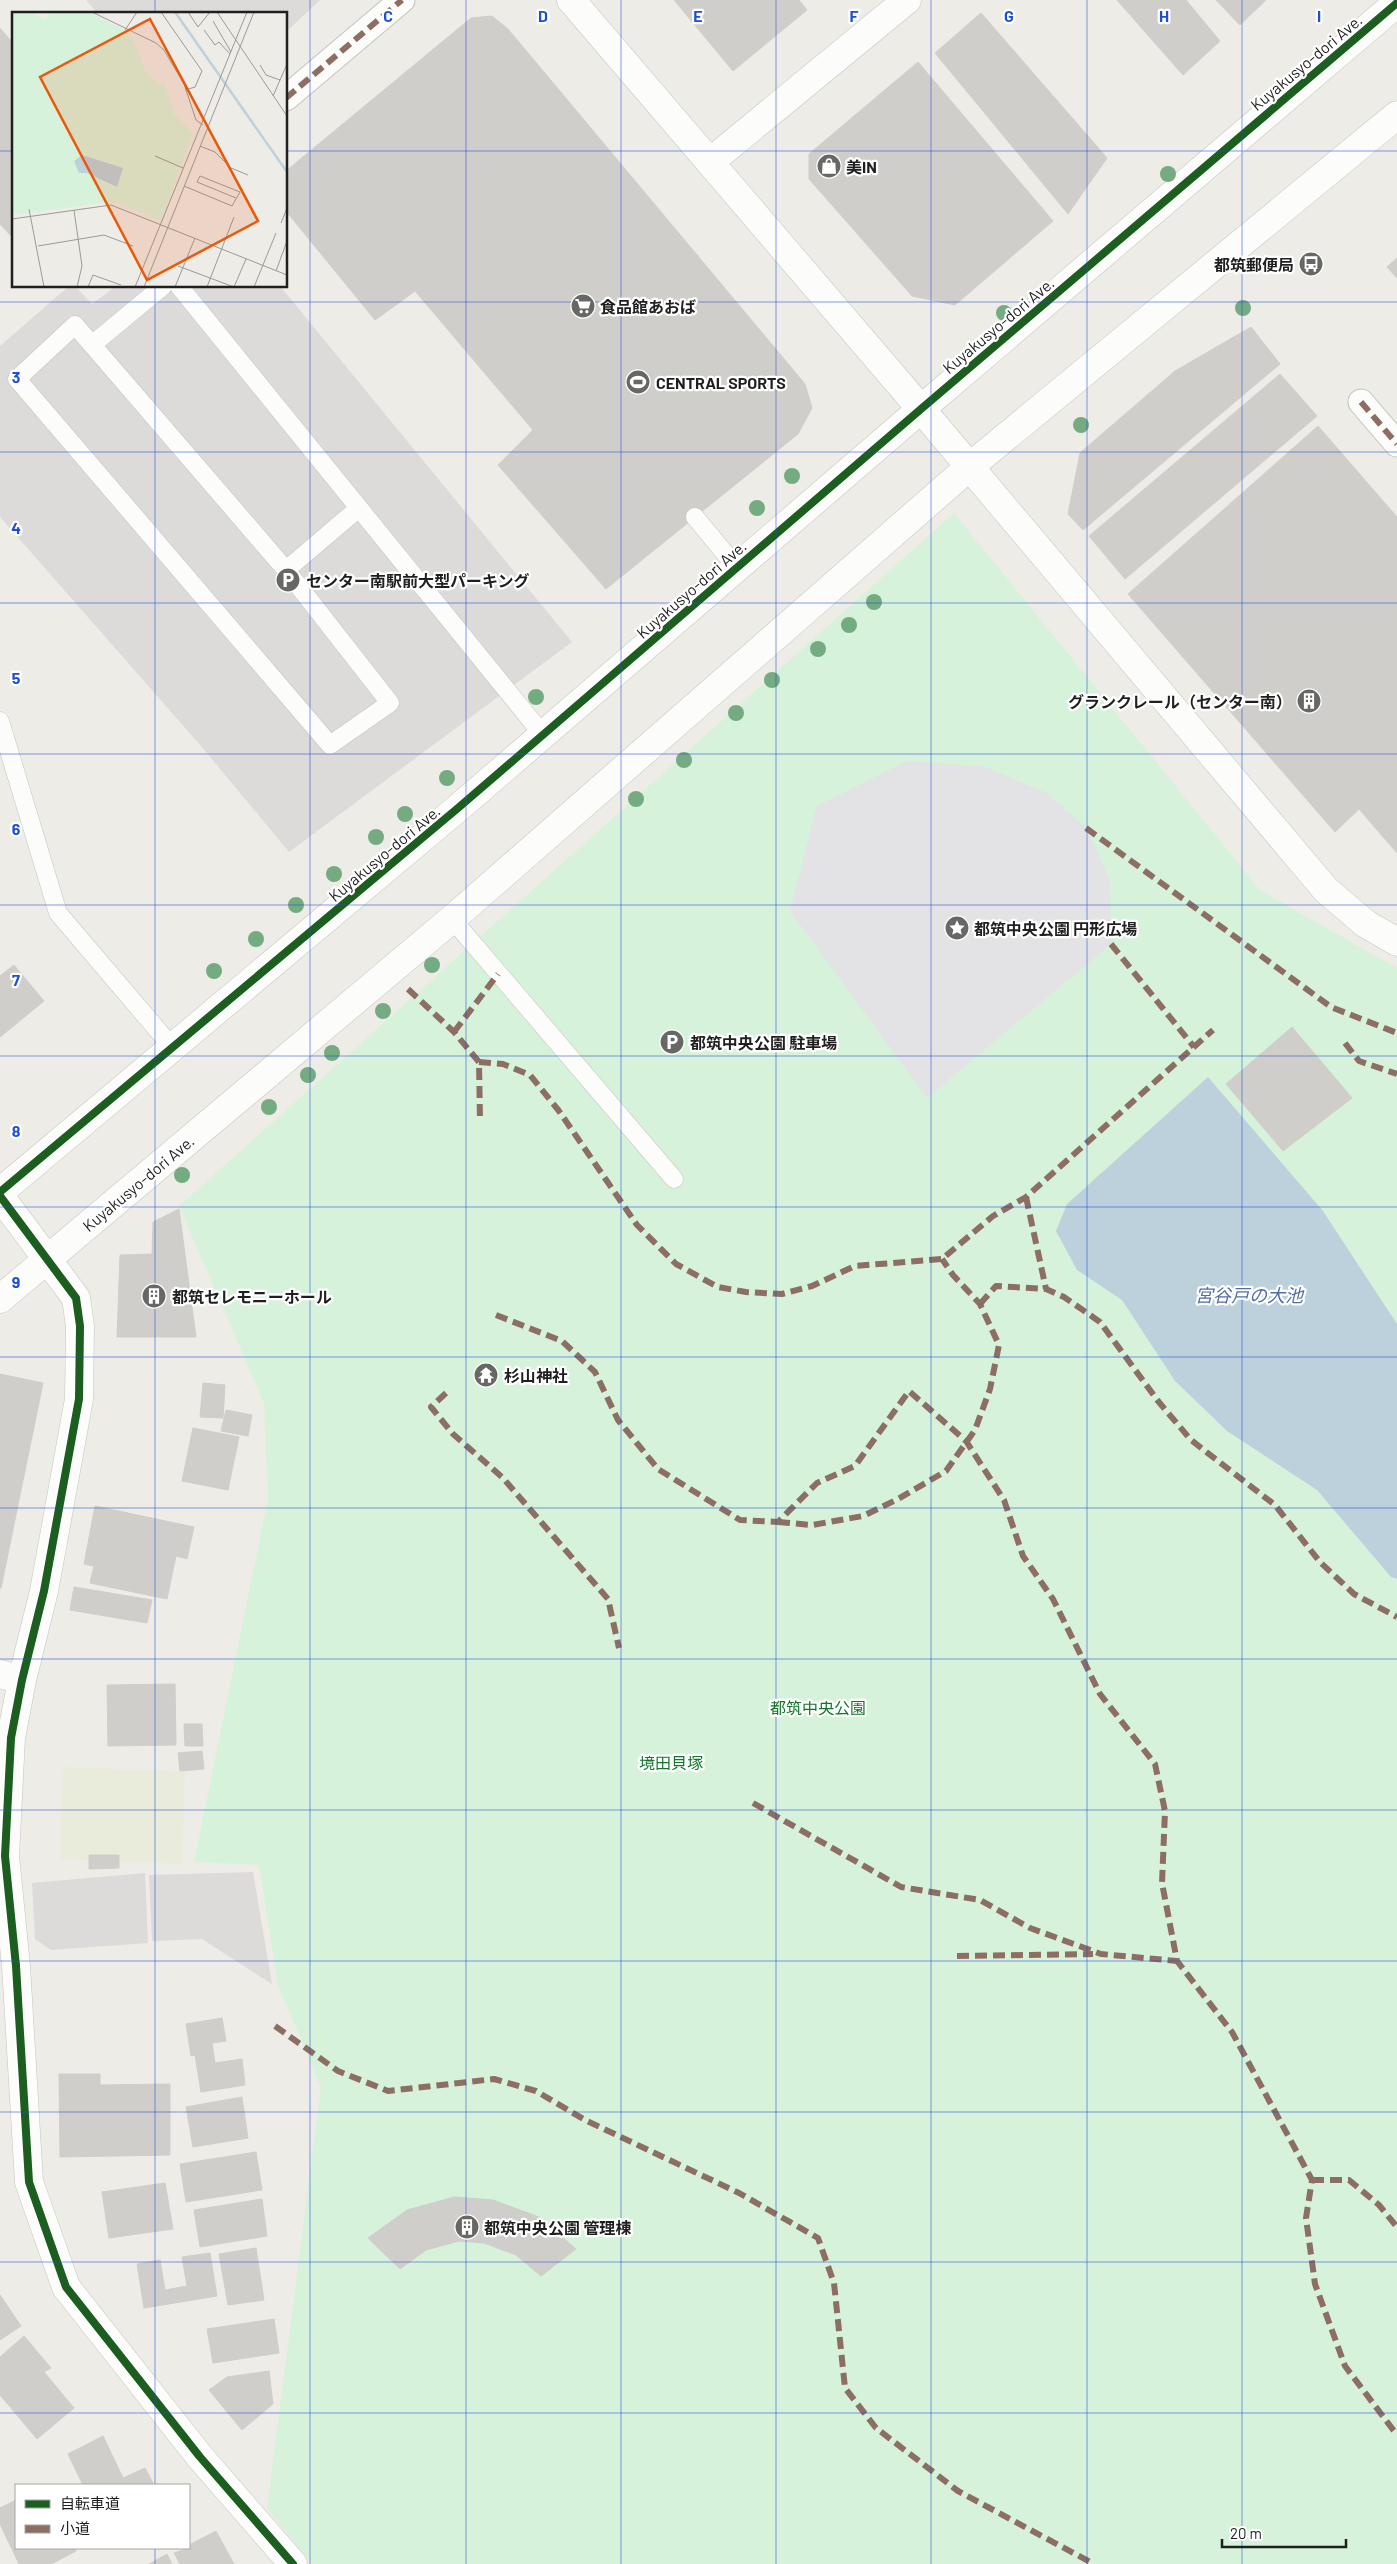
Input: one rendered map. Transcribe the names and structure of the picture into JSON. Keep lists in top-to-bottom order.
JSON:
{
  "streets": {
    "street": ["Kuyakusyo-dori Ave."]
  },
  "water": ["宮谷戸の大池"],
  "parks": ["都筑中央公園", "境田貝塚"],
  "places": {
    "shop": ["美IN"],
    "bus stop": ["都筑郵便局"],
    "supermarket": ["食品館あおば"],
    "sports": ["CENTRAL SPORTS"],
    "parking": ["センター南駅前大型パーキング", "都筑中央公園 駐車場"],
    "building": ["グランクレール（センター南）", "都筑セレモニーホール", "都筑中央公園 管理棟"],
    "place": ["都筑中央公園 円形広場"],
    "temple": ["杉山神社"]
  },
  "legend": ["自転車道", "小道"],
  "scale_bar": "20 m",
  "grid": {
    "columns": [
      "C",
      "D",
      "E",
      "F",
      "G",
      "H",
      "I"
    ],
    "rows": [
      "3",
      "4",
      "5",
      "6",
      "7",
      "8",
      "9"
    ]
  }
}
